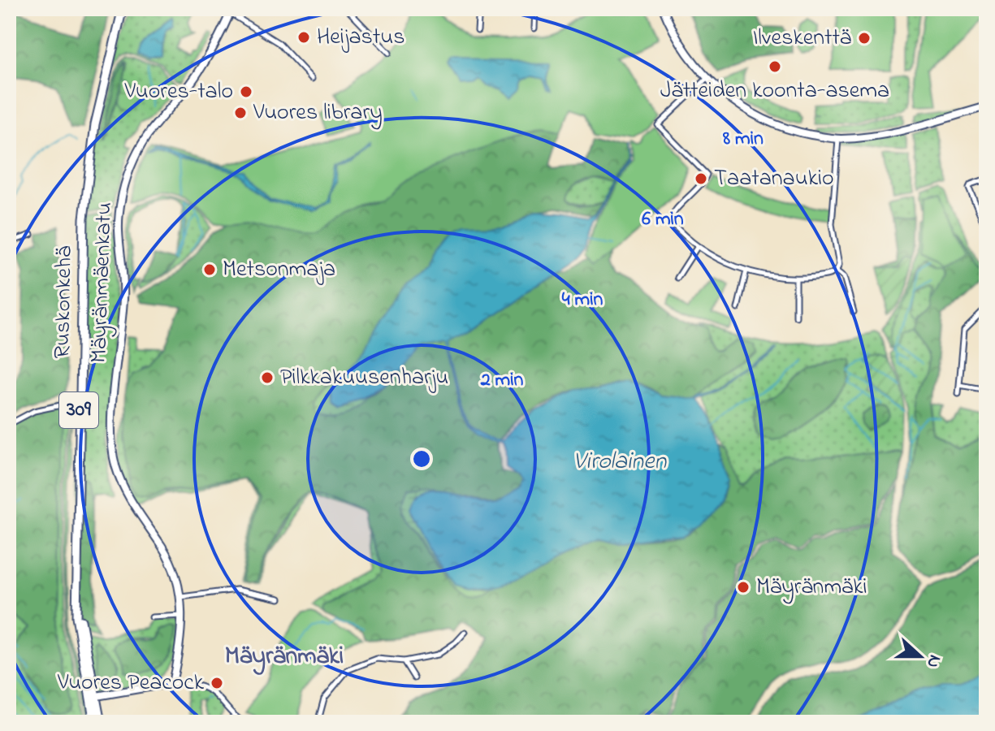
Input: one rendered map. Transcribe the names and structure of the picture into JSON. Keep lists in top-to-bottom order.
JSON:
{
  "streets": {
    "main road": ["Ruskonkehä", "309"],
    "street": ["Mäyränmäenkatu"]
  },
  "districts": ["Mäyränmäki"],
  "water": ["Virolainen"],
  "places": [
    "Heijastus",
    "Ilveskenttä",
    "Jätteiden koonta-asema",
    "Vuores-talo",
    "Vuores library",
    "Taatanaukio",
    "Metsonmaja",
    "Pilkkakuusenharju",
    "Mäyränmäki",
    "Vuores Peacock"
  ],
  "north": "right",
  "rings": [
    "8 min",
    "6 min",
    "4 min",
    "2 min"
  ]
}
